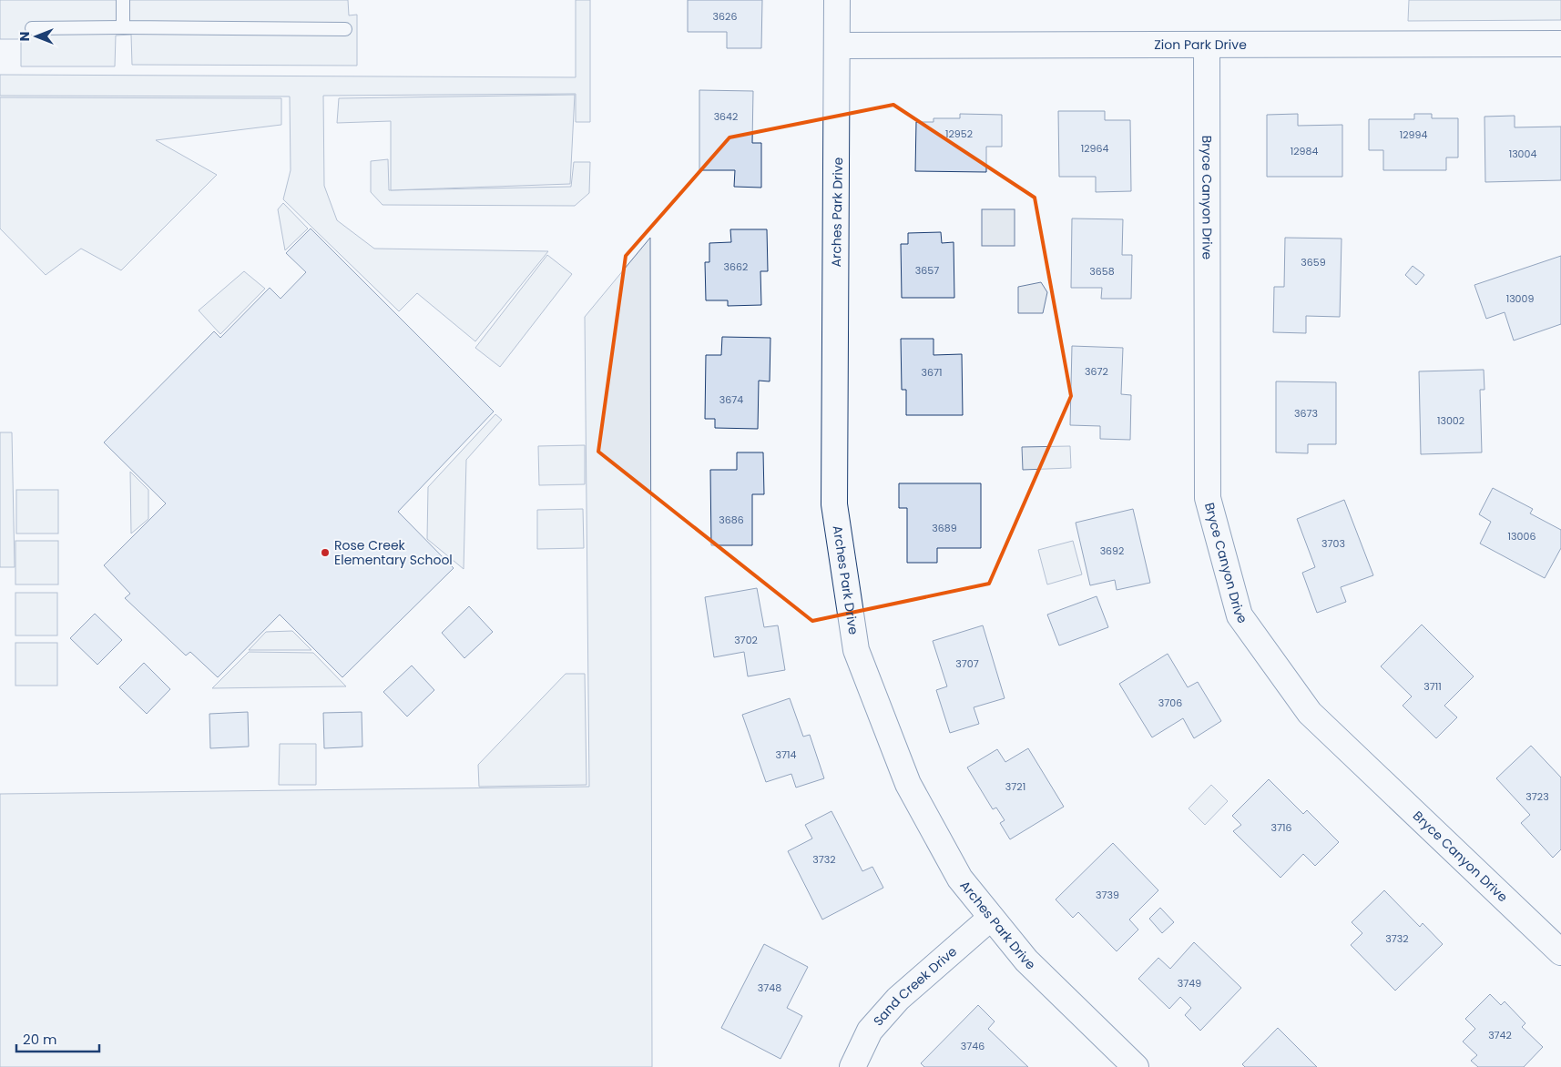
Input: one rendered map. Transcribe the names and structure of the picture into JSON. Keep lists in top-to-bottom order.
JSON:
{
  "streets": {
    "street": [
      "Zion Park Drive",
      "Bryce Canyon Drive",
      "Arches Park Drive",
      "Sand Creek Drive"
    ]
  },
  "crossings": [
    ["Zion Park Drive", "Bryce Canyon Drive"],
    ["Zion Park Drive", "Arches Park Drive"],
    ["Arches Park Drive", "Sand Creek Drive"]
  ],
  "places": ["Rose Creek Elementary School"],
  "house_numbers": [
    "3626",
    "3642",
    "12952",
    "12994",
    "12964",
    "12984",
    "13004",
    "3659",
    "3662",
    "3657",
    "3658",
    "13009",
    "3672",
    "3671",
    "3674",
    "3673",
    "13002",
    "3686",
    "3689",
    "13006",
    "3703",
    "3692",
    "3702",
    "3707",
    "3711",
    "3706",
    "3714",
    "3721",
    "3723",
    "3716",
    "3732",
    "3739",
    "3732",
    "3749",
    "3748",
    "3742",
    "3746"
  ],
  "scale_bar": "20 m",
  "north": "left"
}
